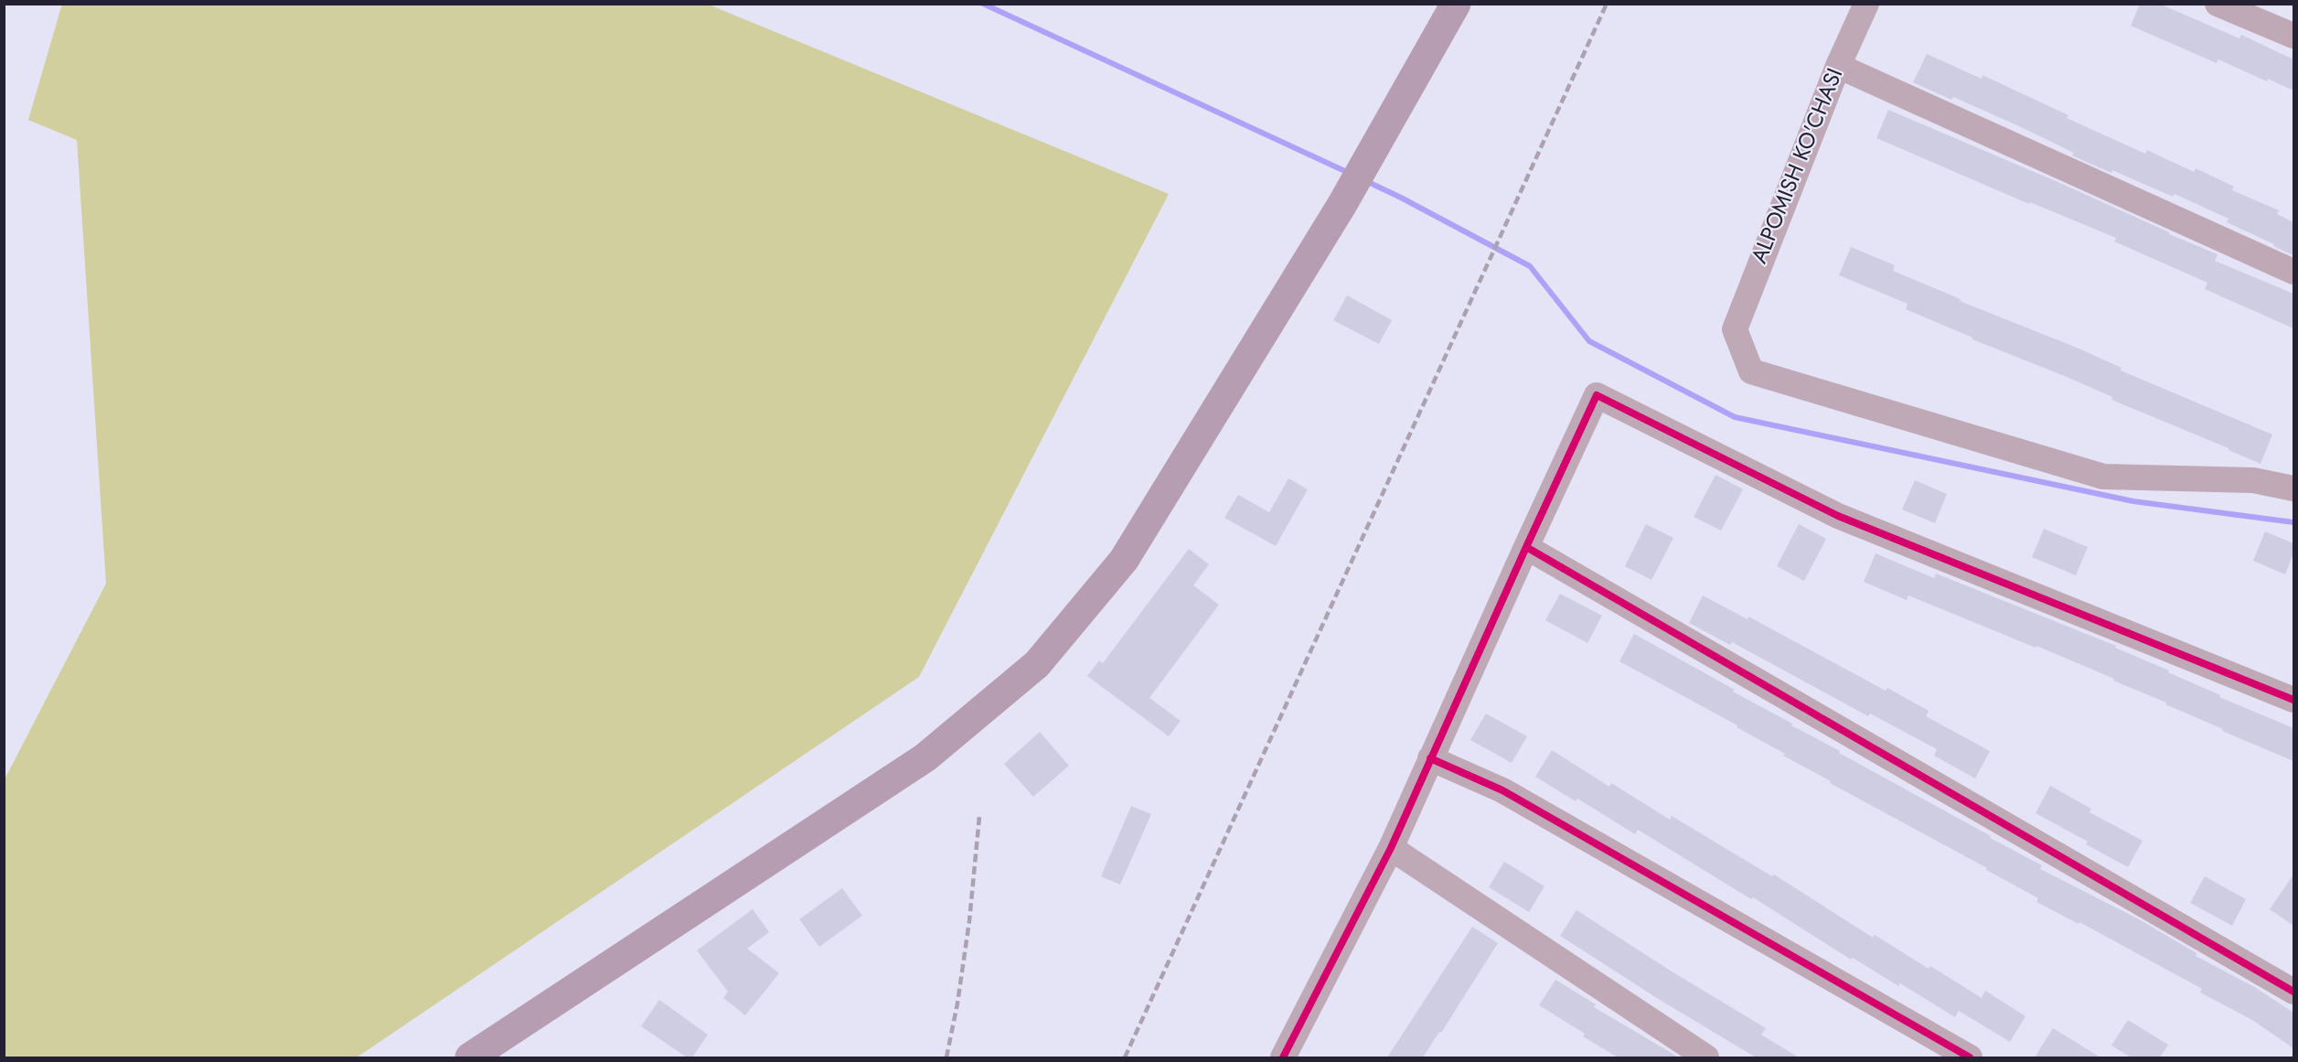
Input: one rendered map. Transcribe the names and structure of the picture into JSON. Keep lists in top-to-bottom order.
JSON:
{
  "streets": {
    "street": ["ALPOMISH KO'CHASI"]
  }
}
